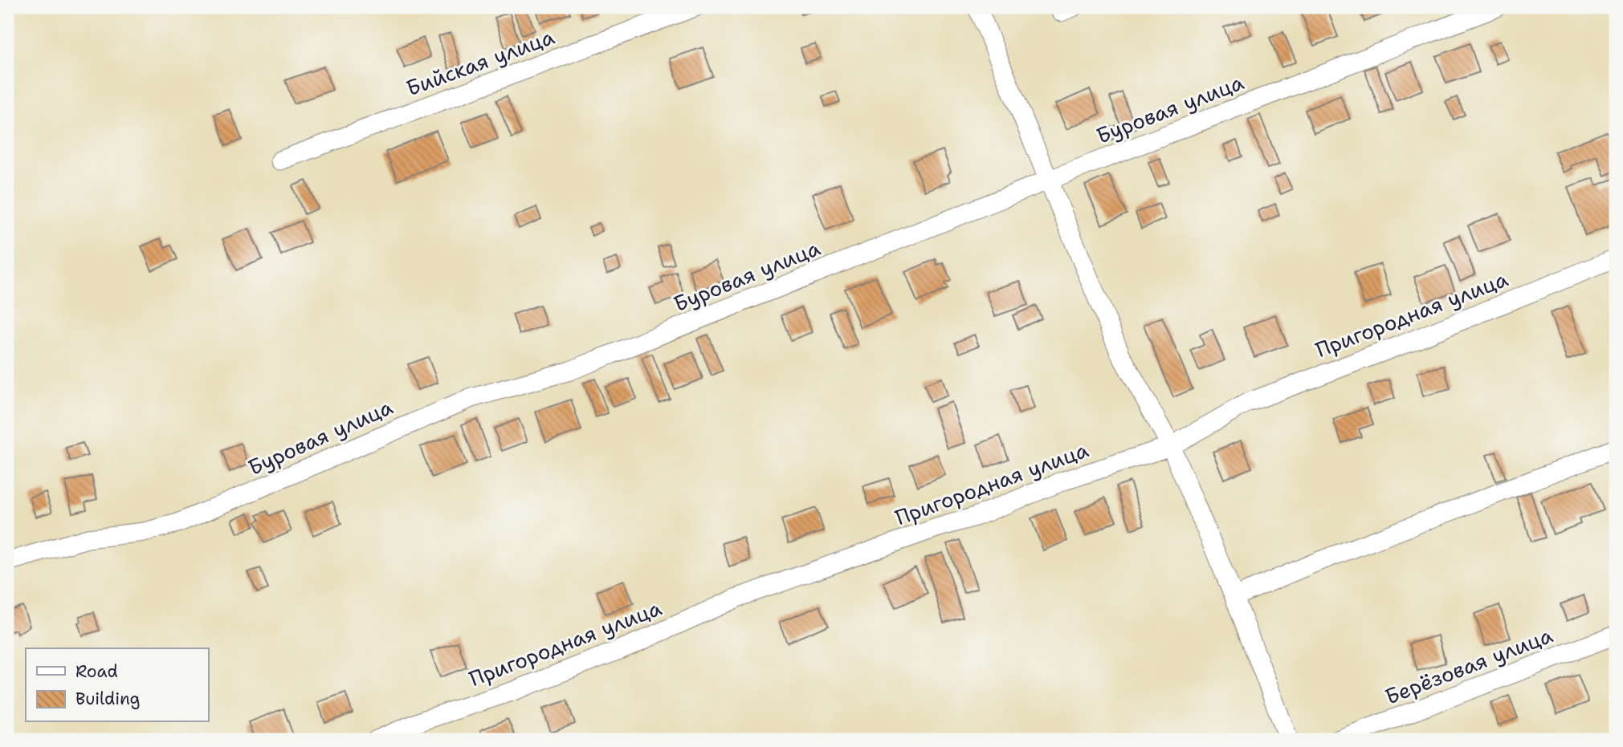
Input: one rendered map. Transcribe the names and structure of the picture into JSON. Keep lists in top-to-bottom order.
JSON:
{
  "streets": {
    "street": [
      "Бийская улица",
      "Буровая улица",
      "Пригородная улица",
      "Берёзовая улица"
    ]
  },
  "legend": ["Road", "Building"]
}
